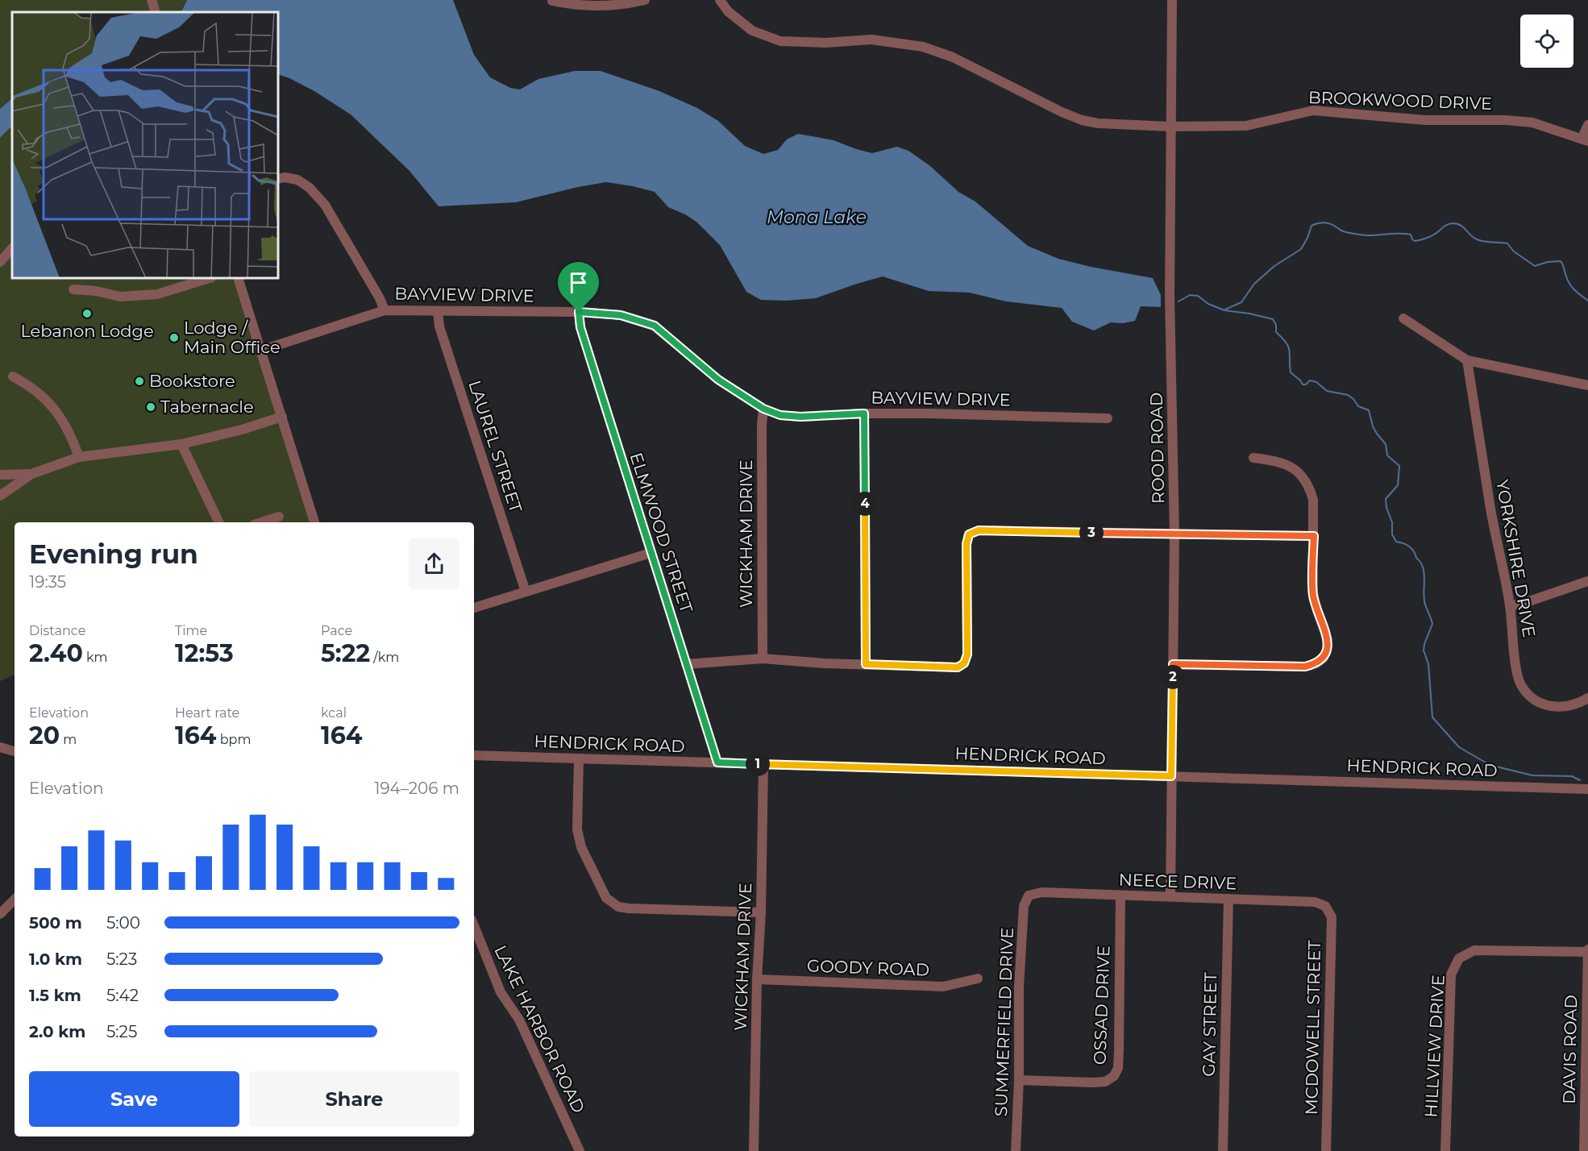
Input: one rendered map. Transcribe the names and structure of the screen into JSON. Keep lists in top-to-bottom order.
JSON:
{
  "streets": {
    "street": [
      "BROOKWOOD DRIVE",
      "BAYVIEW DRIVE",
      "LAUREL STREET",
      "ROOD ROAD",
      "ELMWOOD STREET",
      "WICKHAM DRIVE",
      "YORKSHIRE DRIVE",
      "HENDRICK ROAD",
      "NEECE DRIVE",
      "GOODY ROAD",
      "OSSAD DRIVE",
      "SUMMERFIELD DRIVE",
      "GAY STREET",
      "MCDOWELL STREET",
      "LAKE HARBOR ROAD",
      "HILLVIEW DRIVE",
      "DAVIS ROAD"
    ]
  },
  "crossings": [
    ["BROOKWOOD DRIVE", "ROOD ROAD"],
    ["BAYVIEW DRIVE", "LAUREL STREET"],
    ["BAYVIEW DRIVE", "ELMWOOD STREET"],
    ["BAYVIEW DRIVE", "WICKHAM DRIVE"],
    ["ROOD ROAD", "HENDRICK ROAD"],
    ["ROOD ROAD", "NEECE DRIVE"],
    ["ELMWOOD STREET", "HENDRICK ROAD"],
    ["WICKHAM DRIVE", "HENDRICK ROAD"],
    ["WICKHAM DRIVE", "GOODY ROAD"],
    ["NEECE DRIVE", "OSSAD DRIVE"],
    ["NEECE DRIVE", "SUMMERFIELD DRIVE"],
    ["NEECE DRIVE", "GAY STREET"],
    ["NEECE DRIVE", "MCDOWELL STREET"],
    ["OSSAD DRIVE", "SUMMERFIELD DRIVE"],
    ["HILLVIEW DRIVE", "DAVIS ROAD"]
  ],
  "water": ["Mona Lake"],
  "places": [
    "Lebanon Lodge",
    "Lodge / Main Office",
    "Bookstore",
    "Tabernacle"
  ],
  "page": {
    "pins": [
      "4",
      "3",
      "2",
      "1"
    ],
    "heading": ["Evening run", "19:35"],
    "stats": [
      ["Distance", "2.40 km"],
      ["Time", "12:53"],
      ["Pace", "5:22 /km"],
      ["Elevation", "20 m"],
      ["Heart rate", "164 bpm"],
      ["kcal", "164"]
    ],
    "chart": ["Elevation", "194–206 m"],
    "list": [
      {
        "name": "500 m",
        "note": "5:00"
      },
      {
        "name": "1.0 km",
        "note": "5:23"
      },
      {
        "name": "1.5 km",
        "note": "5:42"
      },
      {
        "name": "2.0 km",
        "note": "5:25"
      }
    ],
    "buttons": ["Save", "Share"]
  }
}
